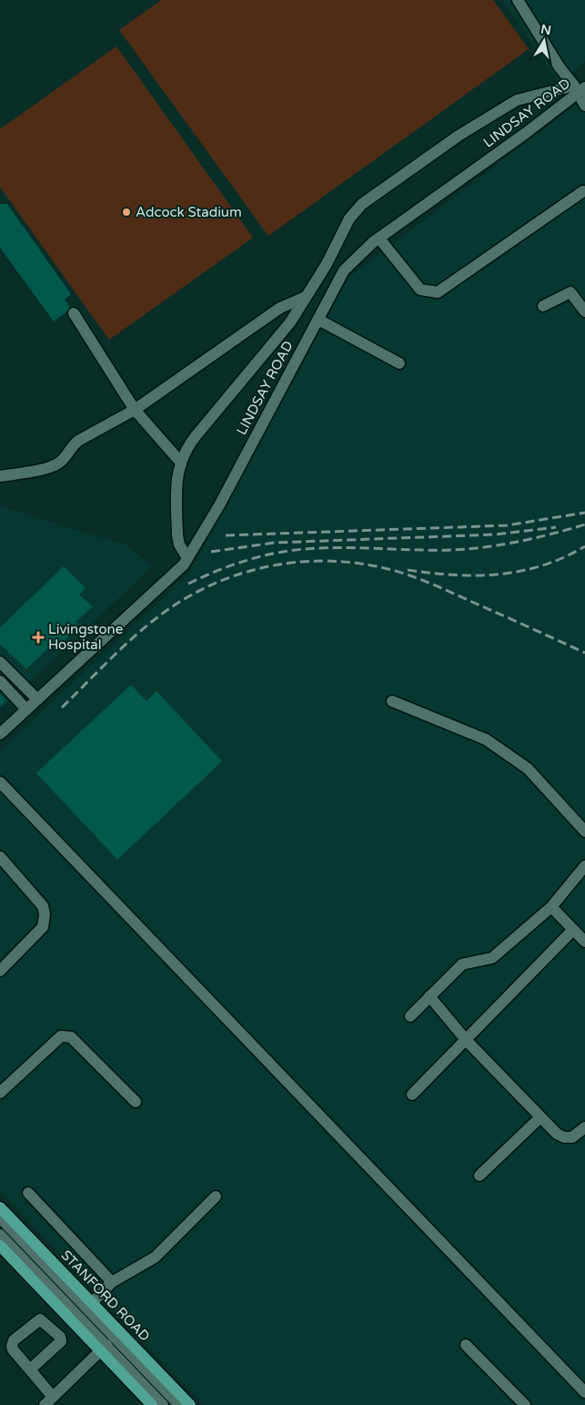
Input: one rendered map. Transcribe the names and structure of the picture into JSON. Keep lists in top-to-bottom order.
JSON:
{
  "streets": {
    "main road": ["STANFORD ROAD"],
    "street": ["LINDSAY ROAD"]
  },
  "places": {
    "other": ["Adcock Stadium"],
    "health": ["Livingstone Hospital"]
  },
  "north": "top"
}
